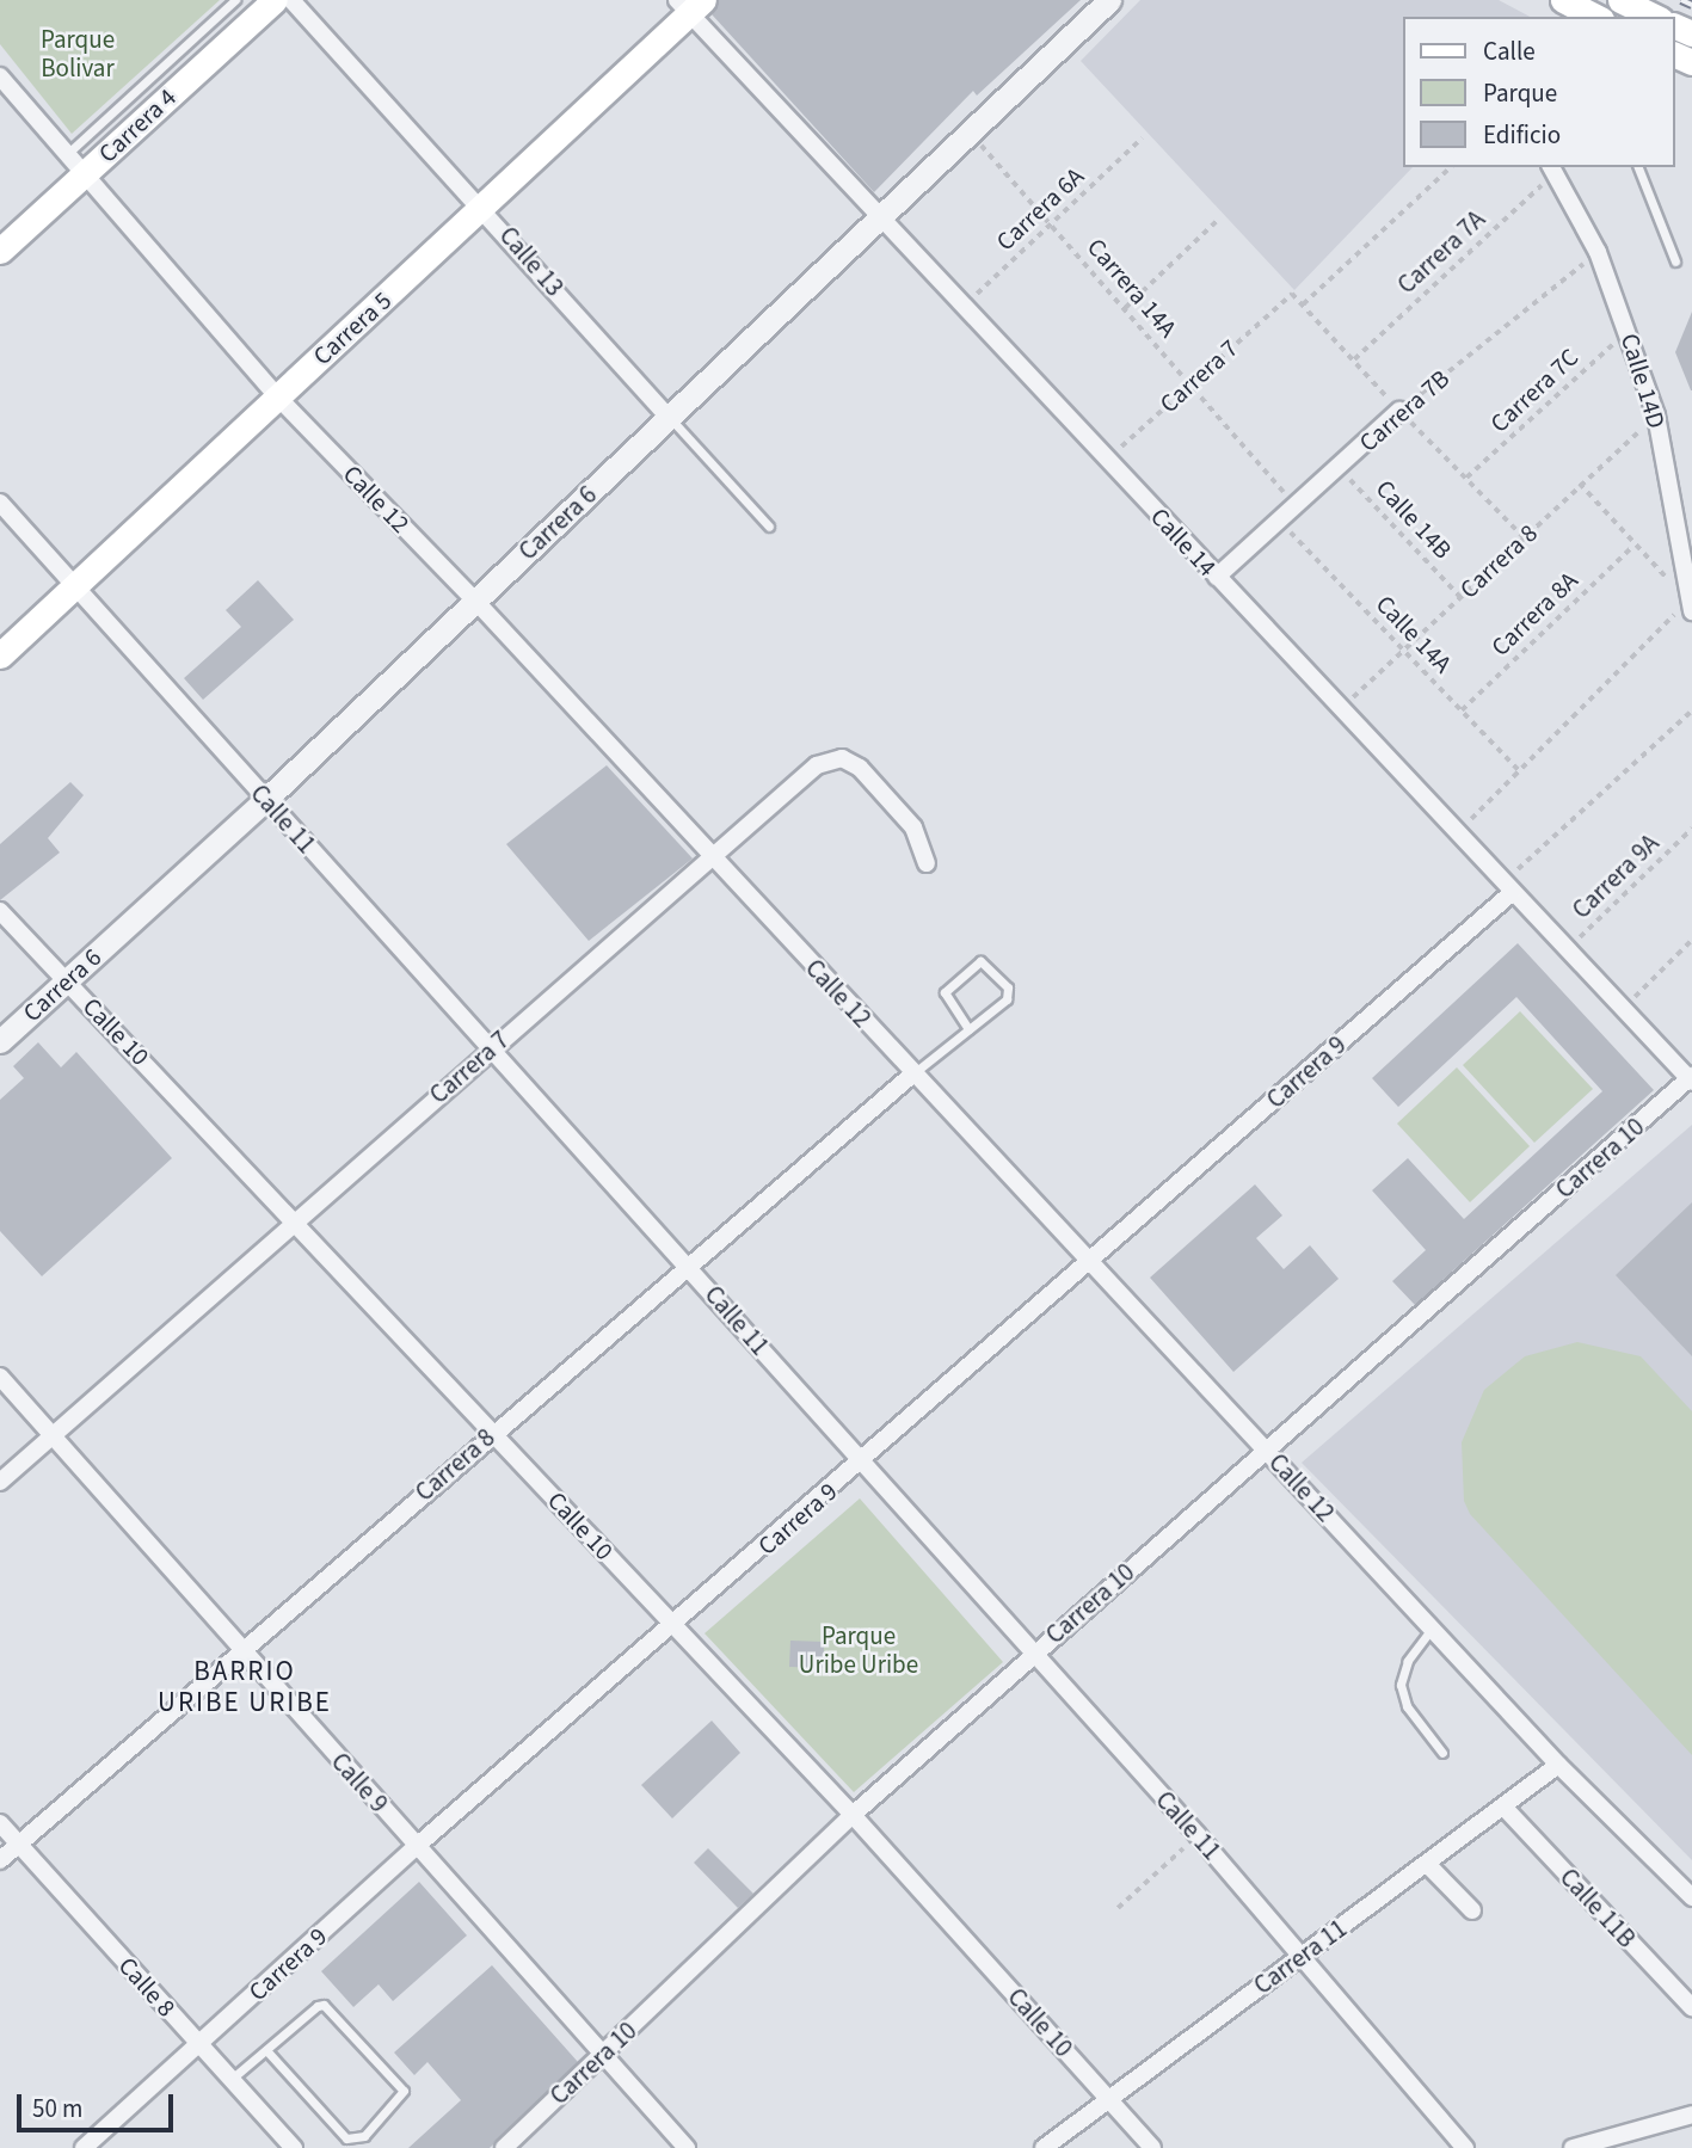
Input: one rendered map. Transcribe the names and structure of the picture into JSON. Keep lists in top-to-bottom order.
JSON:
{
  "streets": {
    "main road": ["Carrera 4", "Carrera 5"],
    "street": [
      "Calle 13",
      "Carrera 7",
      "Calle 14D",
      "Carrera 7B",
      "Calle 12",
      "Carrera 6",
      "Calle 14",
      "Carrera 8",
      "Calle 11",
      "Calle 10",
      "Carrera 9",
      "Carrera 10",
      "Calle 9",
      "Calle 11B",
      "Carrera 11",
      "Calle 8"
    ],
    "path": [
      "Carrera 6A",
      "Carrera 7A",
      "Carrera 14A",
      "Carrera 7C",
      "Calle 14B",
      "Carrera 8A",
      "Calle 14A",
      "Carrera 9A"
    ]
  },
  "crossings": [
    ["Carrera 4", "Calle 12"],
    ["Carrera 6A", "Carrera 14A"],
    ["Carrera 6A", "Calle 14"],
    ["Carrera 7A", "Calle 14D"],
    ["Calle 13", "Carrera 5"],
    ["Calle 13", "Carrera 6"],
    ["Carrera 14A", "Carrera 7"],
    ["Carrera 14A", "Carrera 7B"],
    ["Carrera 14A", "Carrera 6"],
    ["Carrera 5", "Calle 12"],
    ["Carrera 5", "Calle 14"],
    ["Carrera 5", "Calle 11"],
    ["Carrera 7", "Calle 12"],
    ["Carrera 7", "Calle 14"],
    ["Carrera 7", "Calle 11"],
    ["Carrera 7", "Calle 10"],
    ["Carrera 7", "Calle 9"],
    ["Calle 14D", "Carrera 7C"],
    ["Calle 14D", "Carrera 7B"],
    ["Calle 14D", "Carrera 8"],
    ["Carrera 7B", "Calle 14B"],
    ["Carrera 7B", "Calle 14"],
    ["Carrera 7B", "Calle 14A"],
    ["Calle 12", "Carrera 6"],
    ["Calle 12", "Carrera 8"],
    ["Calle 12", "Carrera 9"],
    ["Calle 12", "Carrera 10"],
    ["Calle 12", "Carrera 11"],
    ["Calle 14B", "Carrera 8"],
    ["Carrera 6", "Calle 14"],
    ["Carrera 6", "Calle 11"],
    ["Carrera 6", "Calle 10"],
    ["Calle 14", "Carrera 8"],
    ["Calle 14", "Carrera 9A"],
    ["Calle 14", "Carrera 9"],
    ["Calle 14", "Carrera 10"],
    ["Carrera 8", "Calle 14A"],
    ["Carrera 8", "Calle 11"],
    ["Carrera 8", "Calle 10"],
    ["Carrera 8", "Calle 9"],
    ["Carrera 8", "Calle 8"],
    ["Carrera 8A", "Calle 14A"],
    ["Calle 11", "Carrera 9"],
    ["Calle 11", "Carrera 10"],
    ["Calle 11", "Carrera 11"],
    ["Calle 10", "Carrera 9"],
    ["Calle 10", "Carrera 10"],
    ["Calle 10", "Carrera 11"],
    ["Carrera 9", "Calle 9"],
    ["Carrera 9", "Calle 8"],
    ["Carrera 10", "Calle 9"],
    ["Calle 11B", "Carrera 11"]
  ],
  "districts": ["BARRIO URIBE URIBE"],
  "parks": ["Parque Bolivar", "Parque Uribe Uribe"],
  "legend": ["Calle", "Parque", "Edificio"],
  "scale_bar": "50 m"
}
